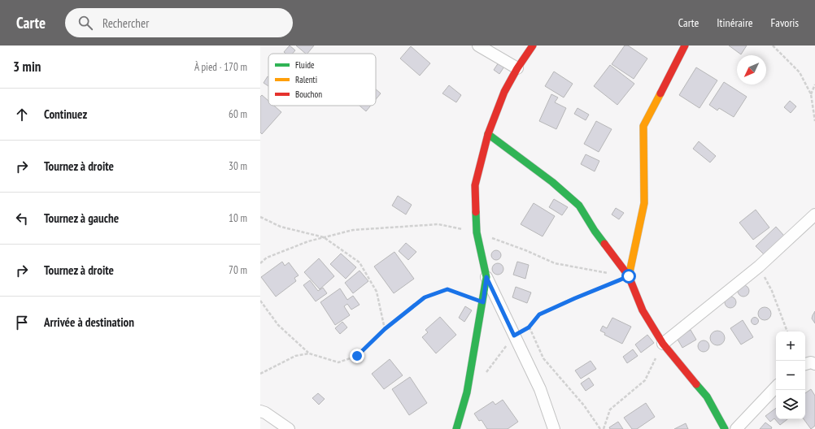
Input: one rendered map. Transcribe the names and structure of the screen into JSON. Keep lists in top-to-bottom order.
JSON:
{
  "legend": ["Fluide", "Ralenti", "Bouchon"],
  "north": "bottom left",
  "page": {
    "header": "Carte",
    "search": "Rechercher",
    "nav": ["Carte", "Itinéraire", "Favoris"],
    "heading": ["3 min", "À pied · 170 m"],
    "list": [
      ["Continuez", "60 m"],
      ["Tournez à droite", "30 m"],
      ["Tournez à gauche", "10 m"],
      ["Tournez à droite", "70 m"],
      "Arrivée à destination"
    ],
    "map_buttons": ["+", "−"]
  }
}
